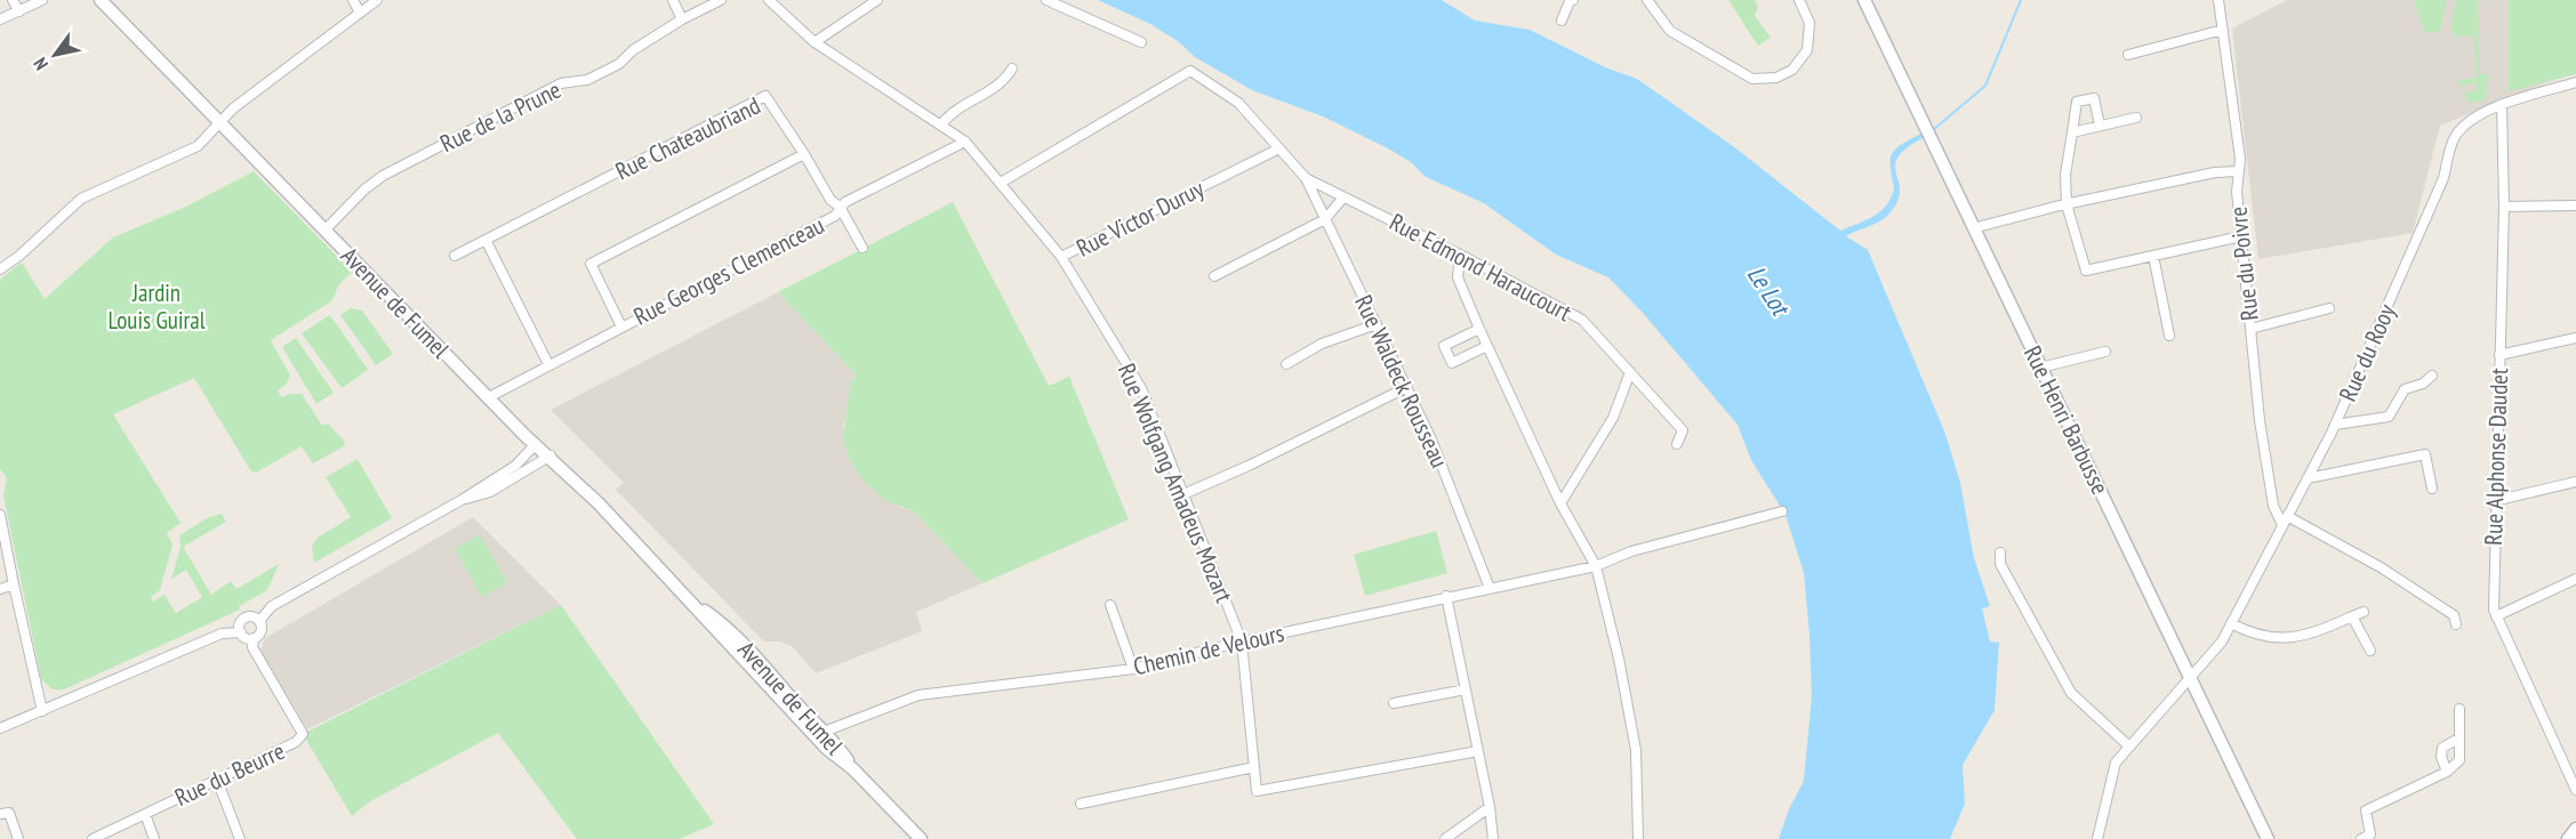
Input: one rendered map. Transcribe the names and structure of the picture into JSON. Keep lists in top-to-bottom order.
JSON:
{
  "streets": {
    "main road": ["Avenue de Fumel", "Rue Henri Barbusse"],
    "street": [
      "Rue de la Prune",
      "Rue Chateaubriand",
      "Rue Victor Duruy",
      "Rue du Poivre",
      "Rue Edmond Haraucourt",
      "Rue Georges Clemenceau",
      "Rue du Rooy",
      "Rue Waldeck Rousseau",
      "Rue Alphonse Daudet",
      "Rue Wolfgang Amadeus Mozart",
      "Chemin de Velours",
      "Rue du Beurre"
    ]
  },
  "crossings": [
    ["Rue de la Prune", "Avenue de Fumel"],
    ["Rue Chateaubriand", "Rue Georges Clemenceau"],
    ["Rue Victor Duruy", "Rue Edmond Haraucourt"],
    ["Rue Victor Duruy", "Rue Georges Clemenceau"],
    ["Rue Victor Duruy", "Rue Wolfgang Amadeus Mozart"],
    ["Rue du Poivre", "Rue du Rooy"],
    ["Rue Edmond Haraucourt", "Rue Waldeck Rousseau"],
    ["Rue Georges Clemenceau", "Avenue de Fumel"],
    ["Avenue de Fumel", "Chemin de Velours"],
    ["Rue du Rooy", "Rue Henri Barbusse"],
    ["Rue du Rooy", "Rue Alphonse Daudet"],
    ["Rue Waldeck Rousseau", "Chemin de Velours"],
    ["Rue Wolfgang Amadeus Mozart", "Chemin de Velours"]
  ],
  "water": ["Le Lot"],
  "parks": ["Jardin Louis Guiral"],
  "north": "bottom left"
}
